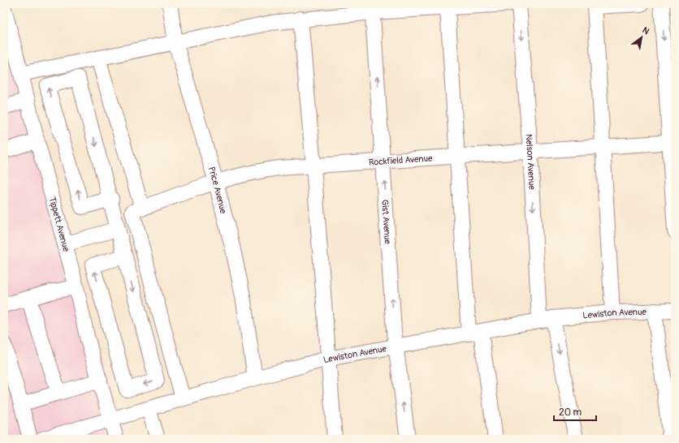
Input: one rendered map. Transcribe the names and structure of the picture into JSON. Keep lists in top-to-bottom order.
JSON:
{
  "streets": {
    "street": [
      "Rockfield Avenue",
      "Nelson Avenue",
      "Price Avenue",
      "Gist Avenue",
      "Tippett Avenue",
      "Lewiston Avenue"
    ]
  },
  "crossings": [
    ["Rockfield Avenue", "Nelson Avenue"],
    ["Rockfield Avenue", "Price Avenue"],
    ["Rockfield Avenue", "Gist Avenue"],
    ["Nelson Avenue", "Lewiston Avenue"],
    ["Price Avenue", "Lewiston Avenue"],
    ["Gist Avenue", "Lewiston Avenue"],
    ["Tippett Avenue", "Lewiston Avenue"]
  ],
  "scale_bar": "20 m",
  "north": "top right"
}
